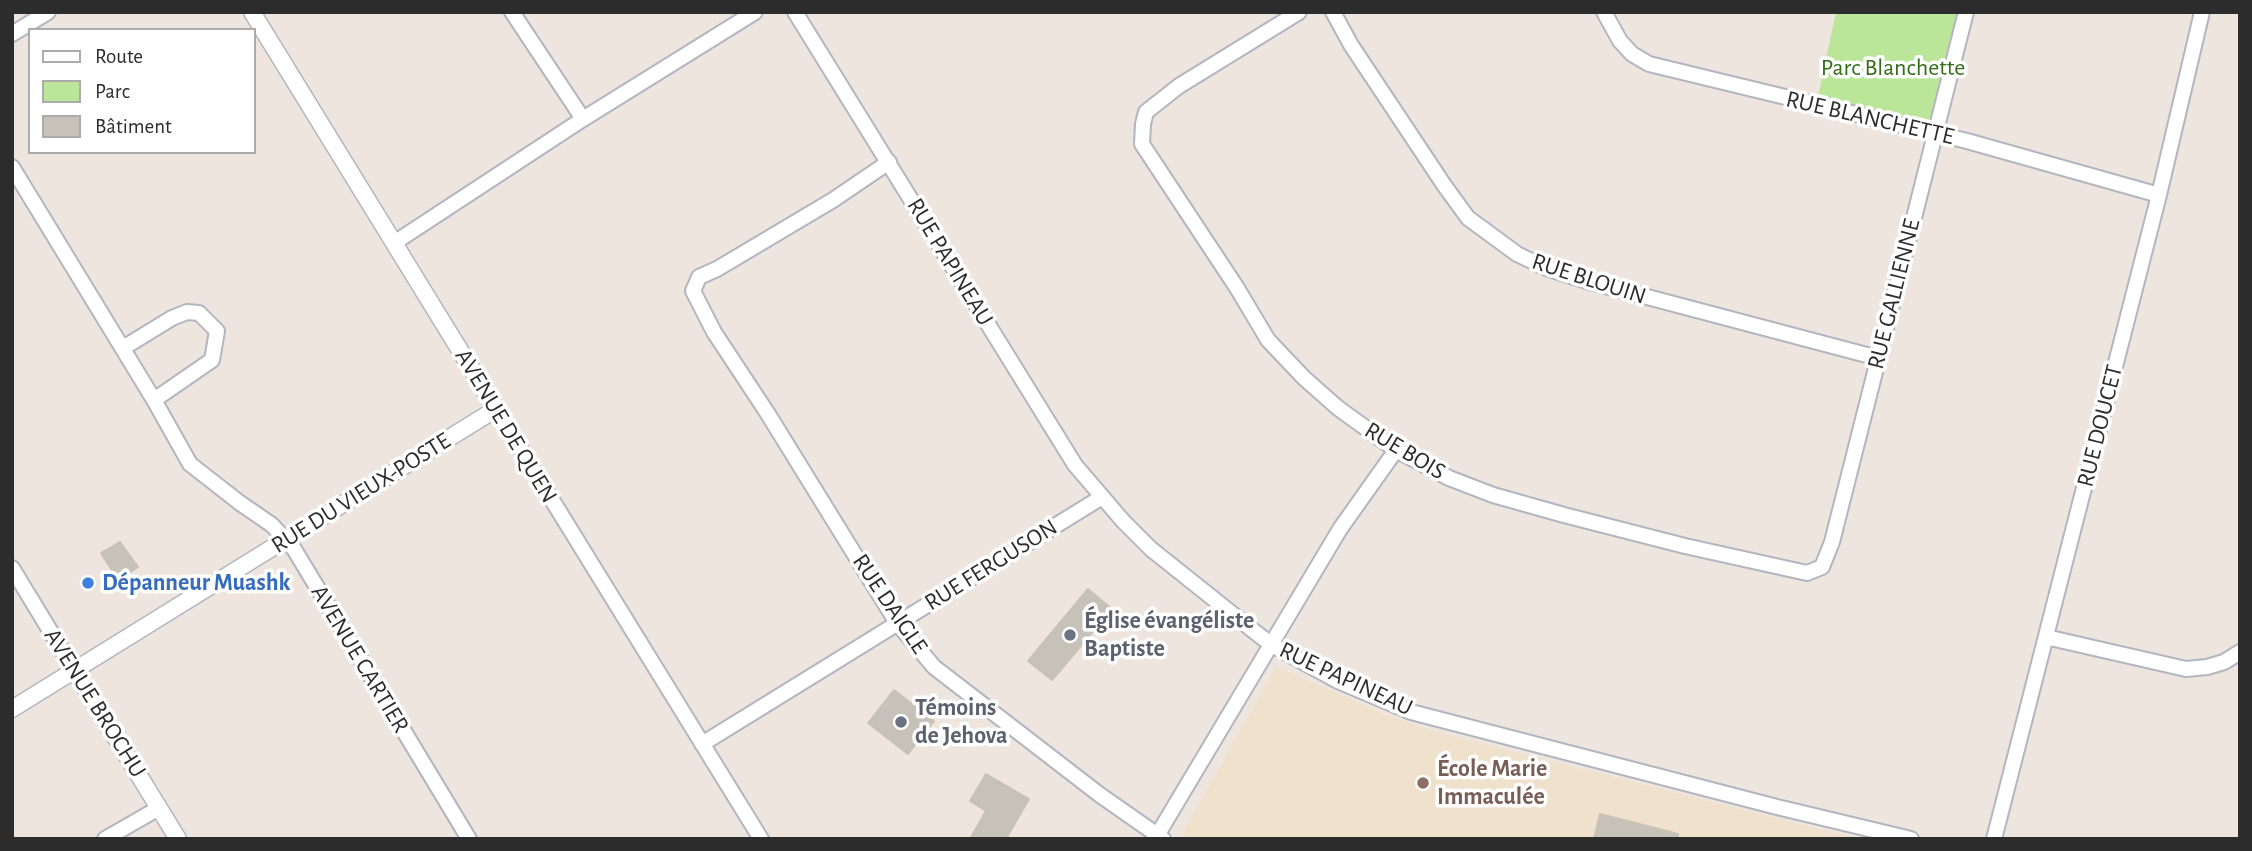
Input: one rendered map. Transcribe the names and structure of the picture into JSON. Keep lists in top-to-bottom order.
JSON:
{
  "streets": {
    "street": [
      "RUE BLANCHETTE",
      "RUE PAPINEAU",
      "RUE BLOUIN",
      "RUE GALLIENNE",
      "AVENUE DE QUEN",
      "RUE DOUCET",
      "RUE BOIS",
      "RUE DU VIEUX-POSTE",
      "RUE FERGUSON",
      "RUE DAIGLE",
      "AVENUE CARTIER",
      "AVENUE BROCHU"
    ]
  },
  "crossings": [
    ["RUE BLANCHETTE", "RUE GALLIENNE"],
    ["RUE BLANCHETTE", "RUE DOUCET"],
    ["RUE PAPINEAU", "RUE FERGUSON"],
    ["RUE PAPINEAU", "RUE DAIGLE"],
    ["RUE BLOUIN", "RUE GALLIENNE"],
    ["RUE GALLIENNE", "RUE BOIS"],
    ["AVENUE DE QUEN", "RUE DU VIEUX-POSTE"],
    ["AVENUE DE QUEN", "RUE FERGUSON"],
    ["RUE DU VIEUX-POSTE", "AVENUE CARTIER"],
    ["RUE DU VIEUX-POSTE", "AVENUE BROCHU"],
    ["RUE FERGUSON", "RUE DAIGLE"]
  ],
  "parks": ["Parc Blanchette"],
  "places": [
    "Dépanneur Muashk",
    "Église évangéliste Baptiste",
    "Témoins de Jehova",
    "École Marie Immaculée"
  ],
  "legend": ["Route", "Parc", "Bâtiment"]
}
